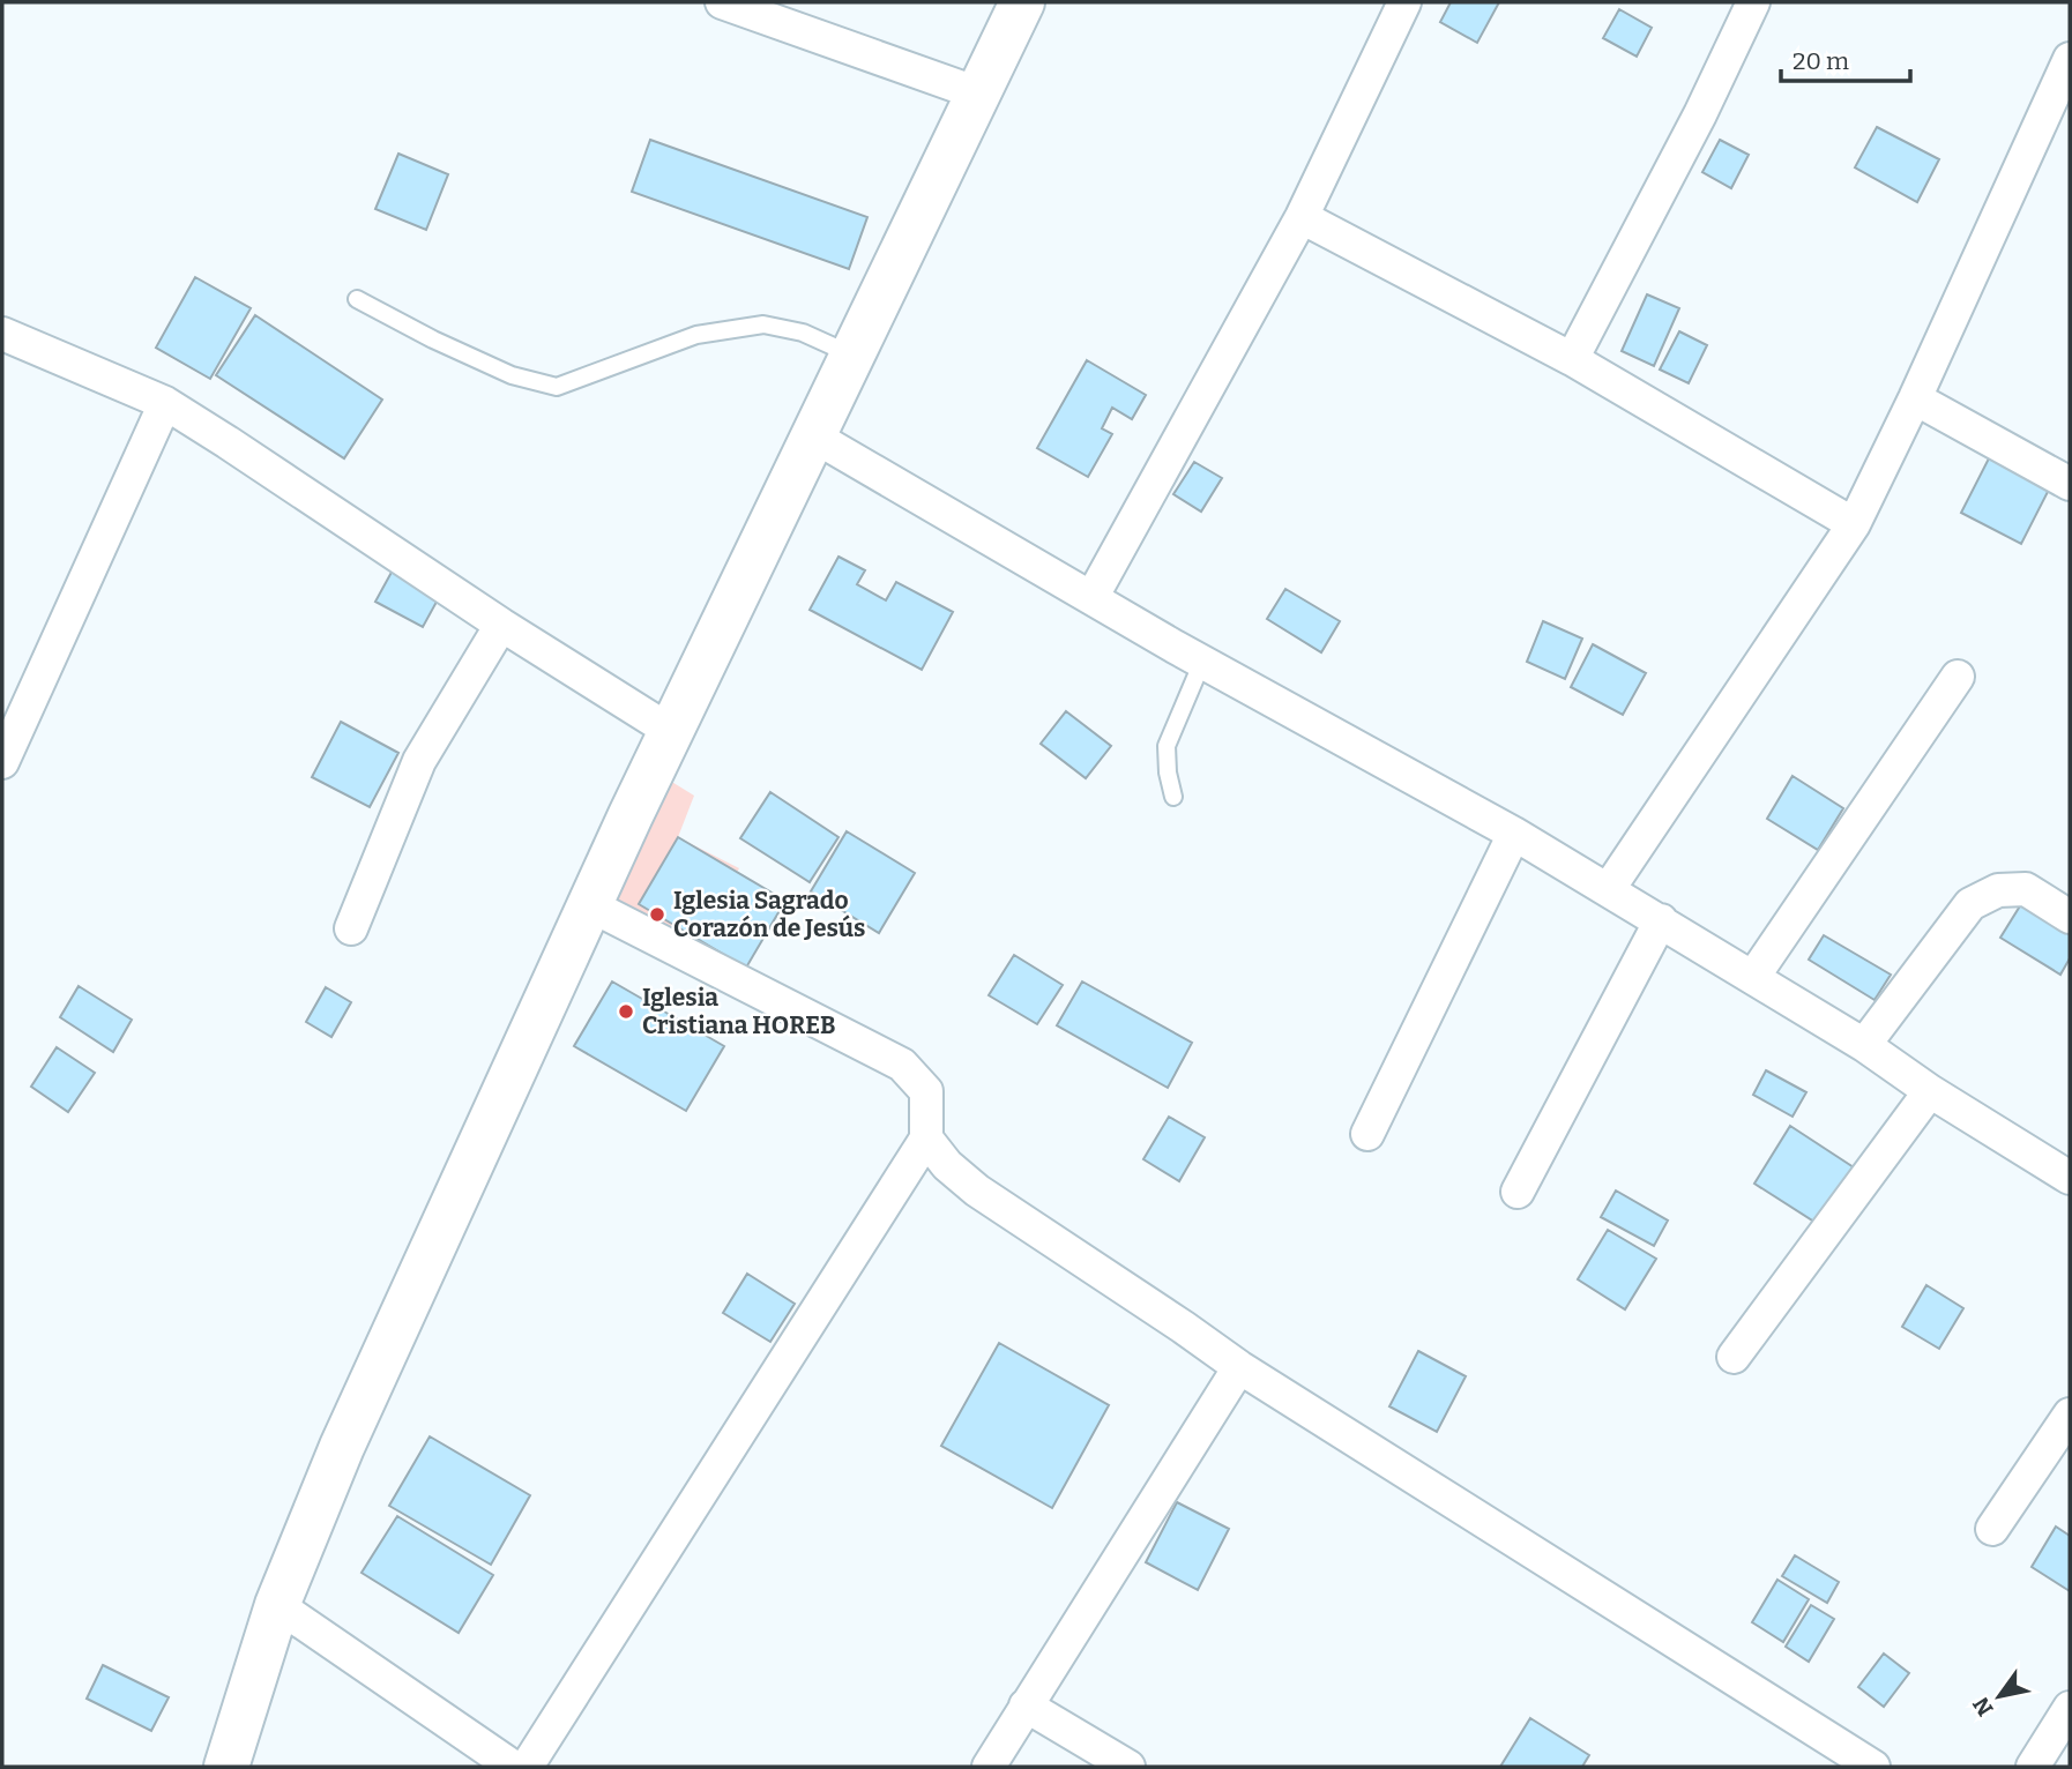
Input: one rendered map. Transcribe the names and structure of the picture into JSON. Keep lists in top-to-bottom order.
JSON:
{
  "places": ["Iglesia Sagrado Corazón de Jesús", "Iglesia Cristiana HOREB"],
  "scale_bar": "20 m",
  "north": "bottom left"
}
